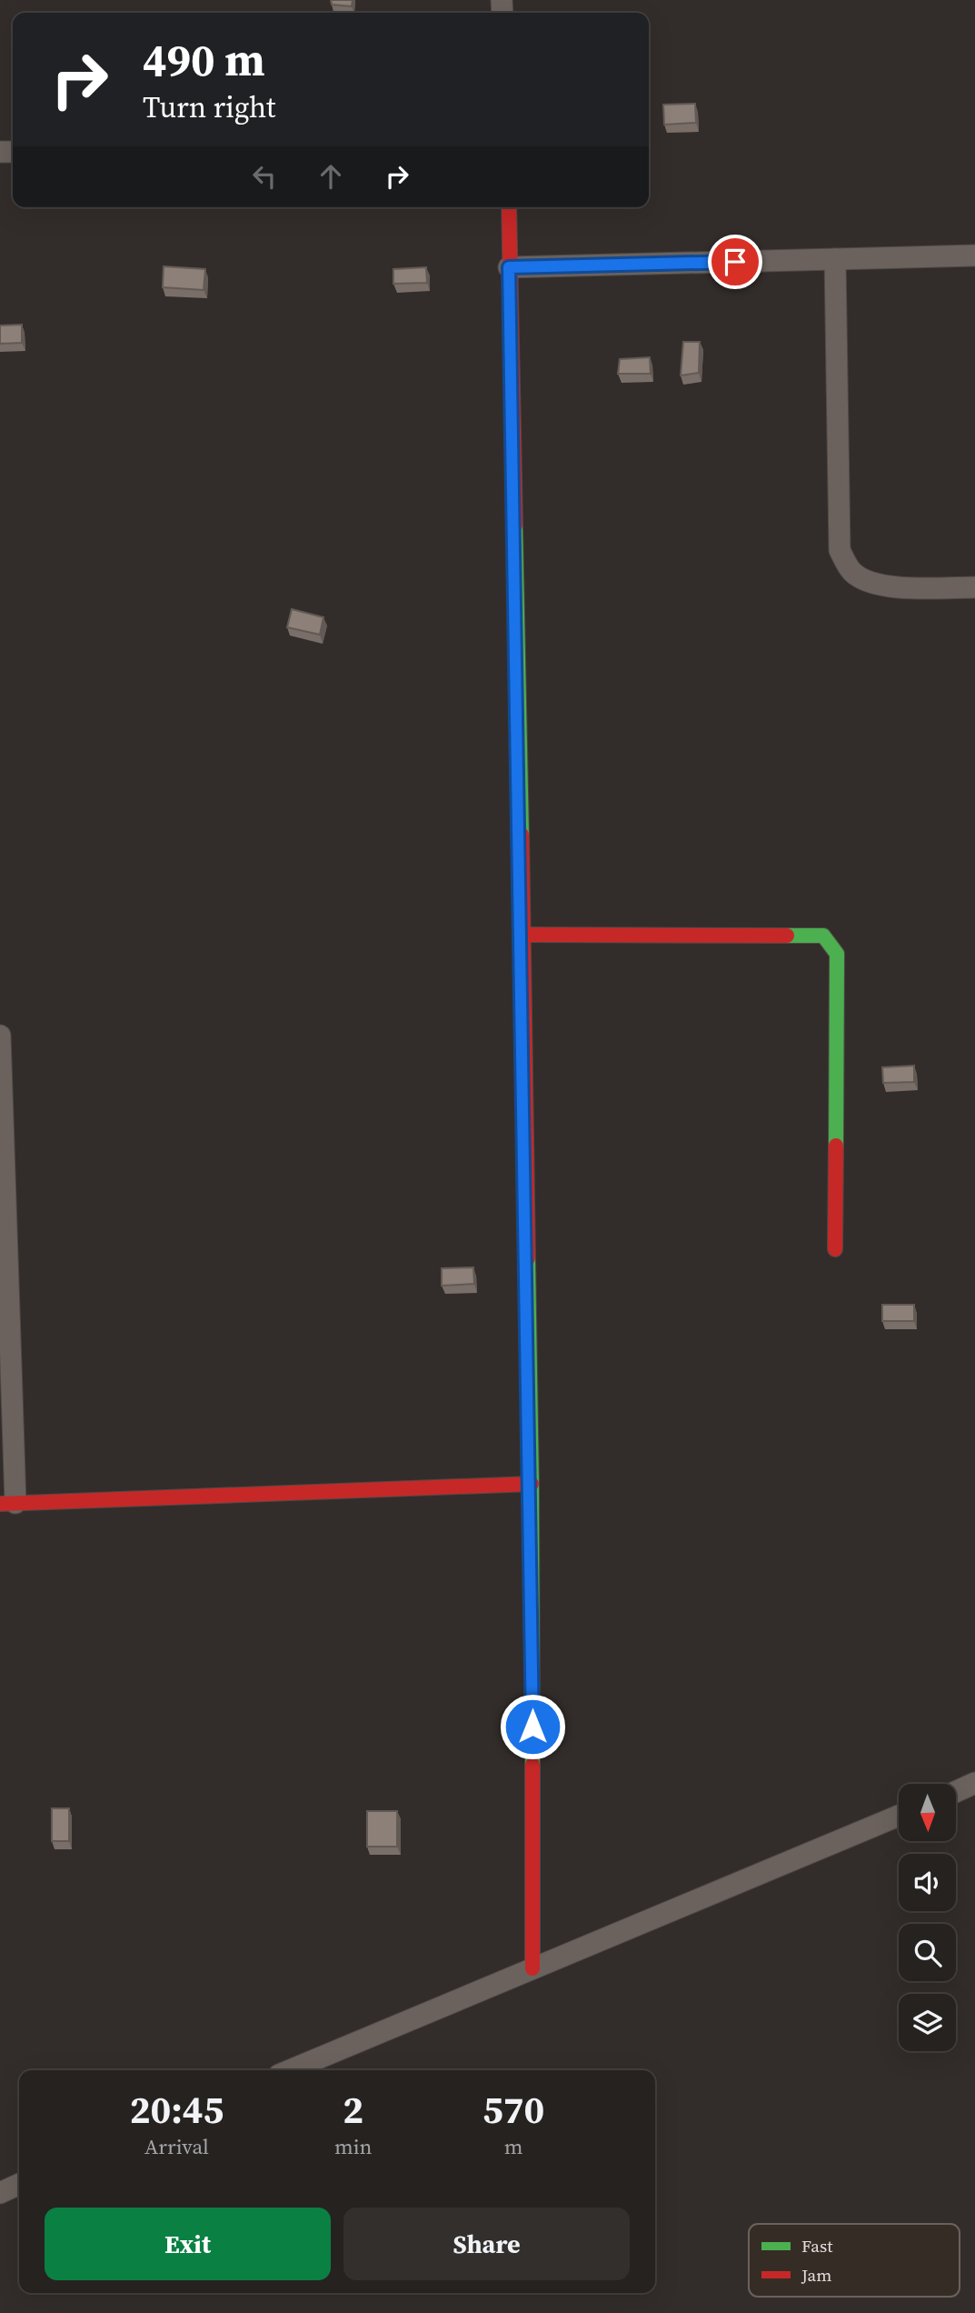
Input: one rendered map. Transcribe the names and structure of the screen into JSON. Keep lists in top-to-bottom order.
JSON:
{
  "legend": ["Fast", "Jam"],
  "north": "bottom",
  "page": {
    "turn": ["490 m", "Turn right"],
    "eta": [
      "20:45",
      "Arrival",
      "2",
      "min",
      "570",
      "m"
    ],
    "buttons": ["Exit", "Share"]
  }
}
